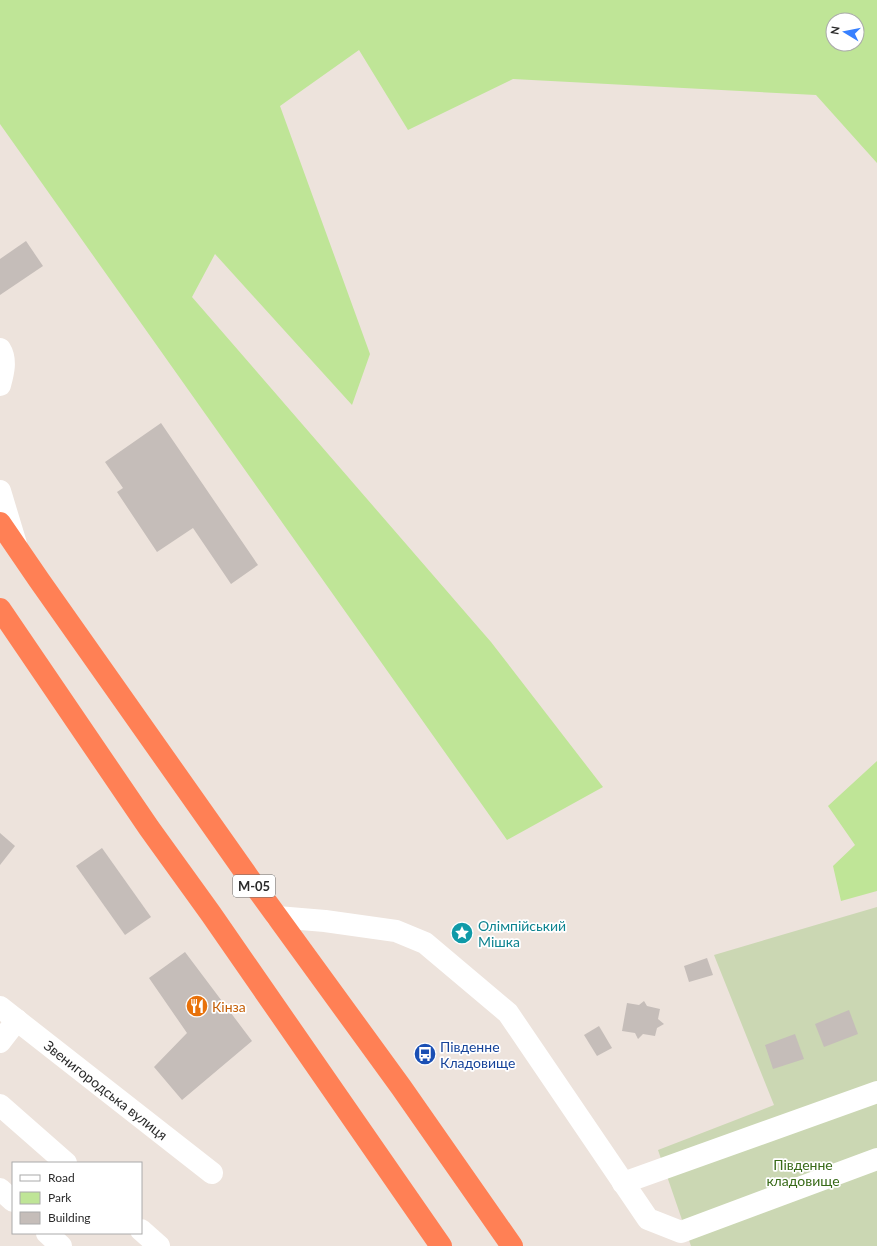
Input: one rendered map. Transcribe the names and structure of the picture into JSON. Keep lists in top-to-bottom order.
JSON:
{
  "streets": {
    "highway": ["М-05"],
    "street": ["Звенигородська вулиця"]
  },
  "parks": ["Південне кладовище"],
  "places": {
    "place": ["Олімпійський Мішка"],
    "restaurant": ["Кінза"],
    "bus stop": ["Південне Кладовище"]
  },
  "legend": ["Road", "Park", "Building"],
  "north": "left"
}
